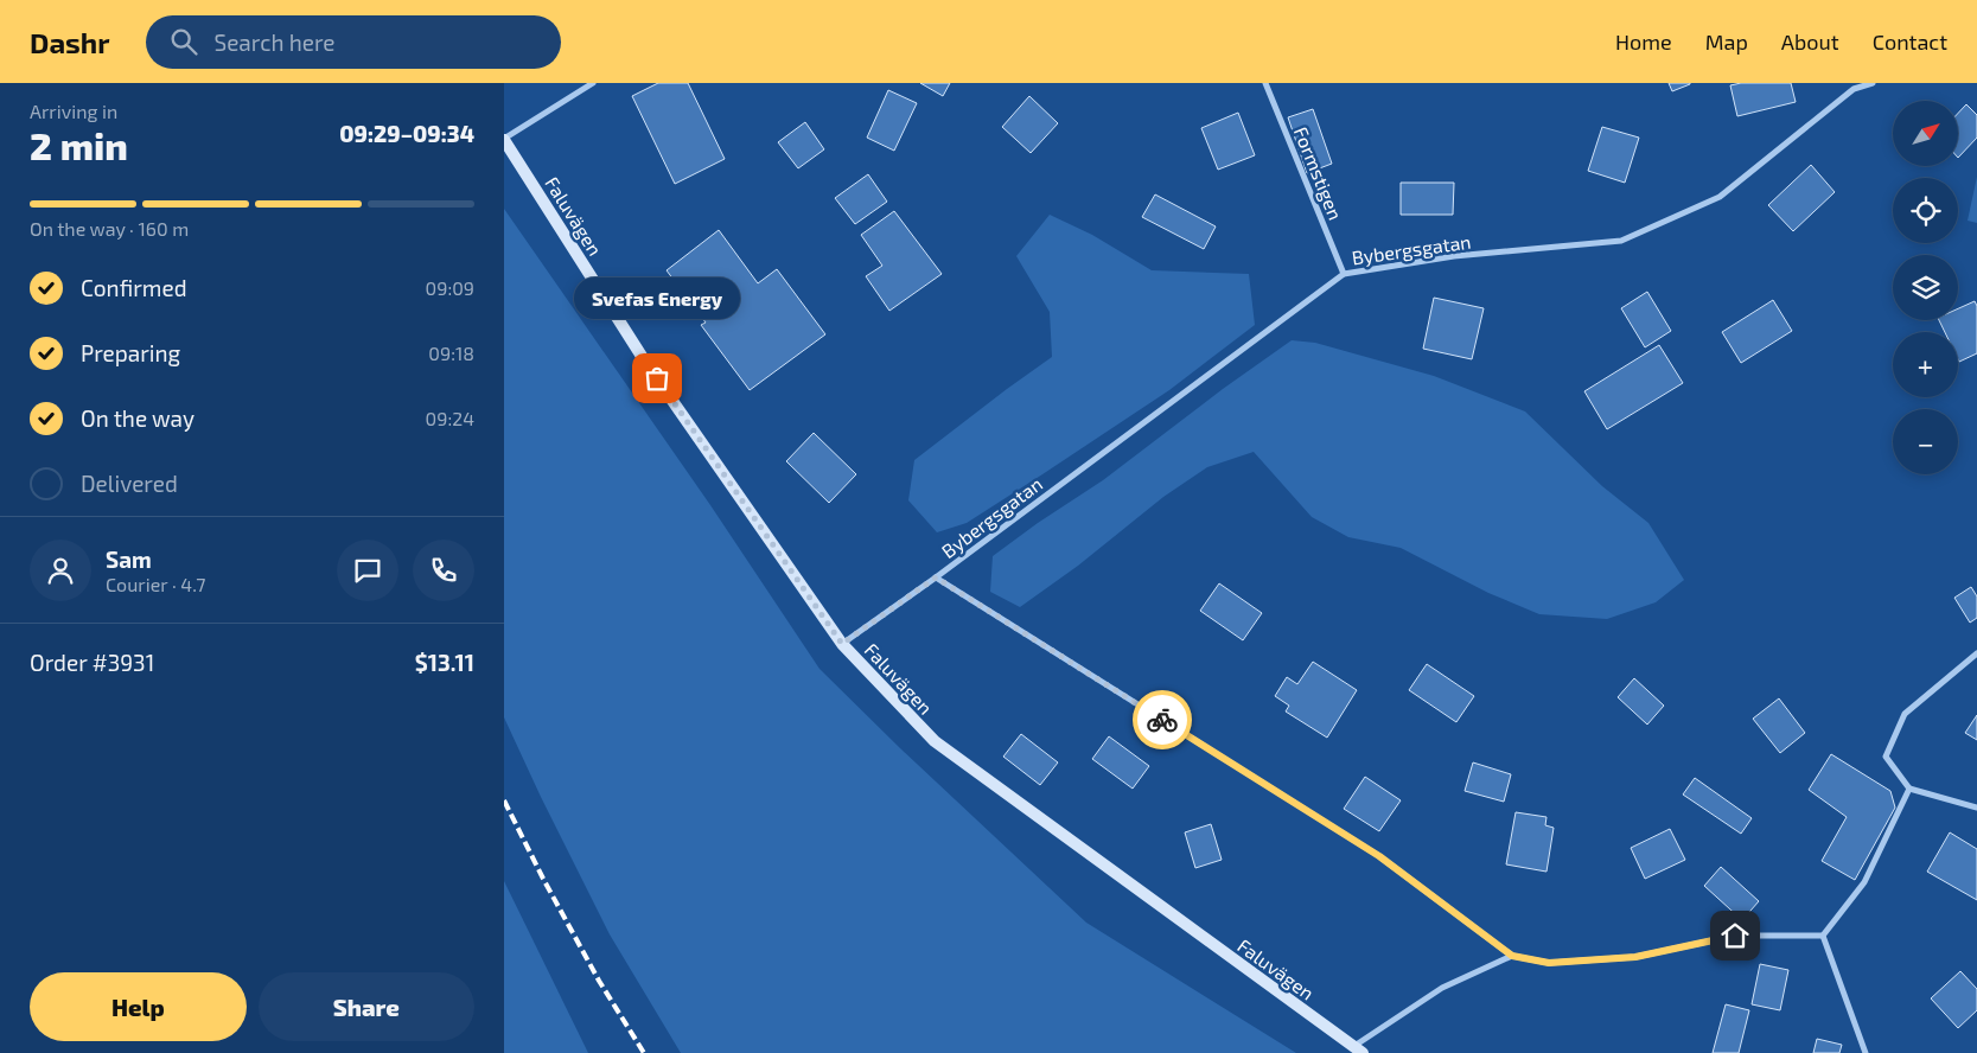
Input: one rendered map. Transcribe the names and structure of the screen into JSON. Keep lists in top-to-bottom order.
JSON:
{
  "streets": {
    "street": ["Formstigen", "Faluvägen", "Bybergsgatan"]
  },
  "crossings": [
    ["Formstigen", "Bybergsgatan"],
    ["Faluvägen", "Bybergsgatan"]
  ],
  "places": ["Svefas Energy"],
  "north": "top right",
  "page": {
    "header": "Dashr",
    "search": "Search here",
    "nav": [
      "Home",
      "Map",
      "About",
      "Contact"
    ],
    "heading": ["2 min", "Arriving in", "09:29–09:34"],
    "panel": [
      "Sam",
      "Courier · 4.7",
      "Order #3931",
      "$13.11"
    ],
    "map_buttons": ["+", "−"],
    "bar": "On the way · 160 m",
    "list": [
      ["Confirmed", "09:09"],
      ["Preparing", "09:18"],
      ["On the way", "09:24"],
      "Delivered"
    ],
    "bubble": "Svefas Energy",
    "buttons": ["Help", "Share"]
  }
}
